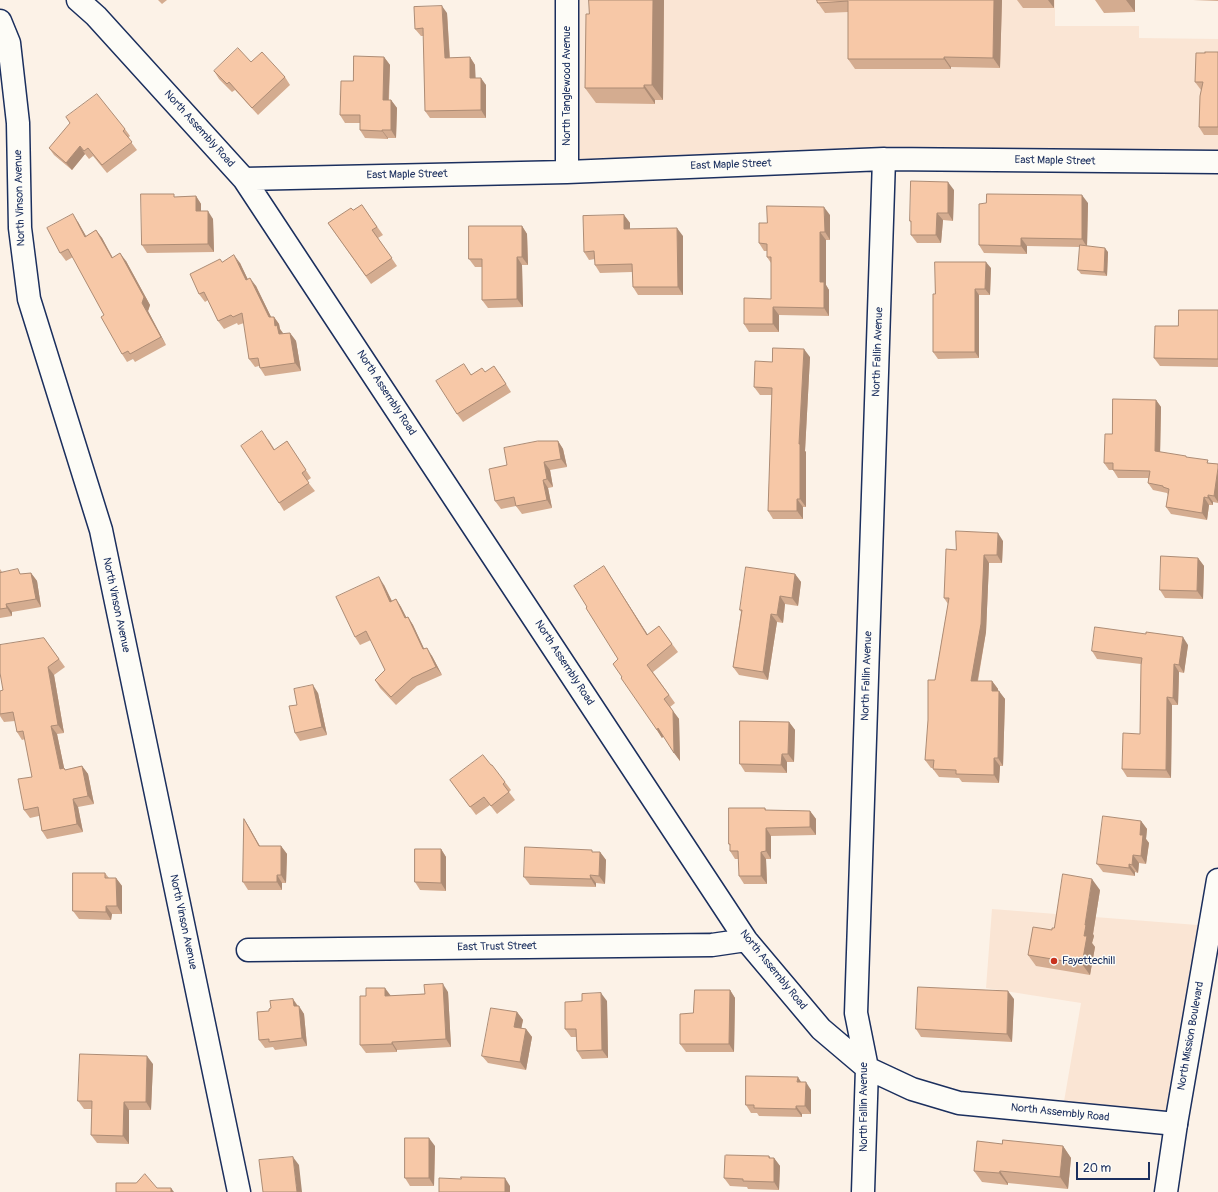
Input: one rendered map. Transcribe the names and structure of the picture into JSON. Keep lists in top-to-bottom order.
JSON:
{
  "streets": {
    "street": [
      "North Tanglewood Avenue",
      "North Assembly Road",
      "East Maple Street",
      "North Vinson Avenue",
      "North Fallin Avenue",
      "East Trust Street",
      "North Mission Boulevard"
    ]
  },
  "crossings": [
    ["North Tanglewood Avenue", "East Maple Street"],
    ["North Assembly Road", "East Maple Street"],
    ["North Assembly Road", "North Fallin Avenue"],
    ["North Assembly Road", "East Trust Street"],
    ["North Assembly Road", "North Mission Boulevard"],
    ["East Maple Street", "North Fallin Avenue"]
  ],
  "places": ["Fayettechill"],
  "scale_bar": "20 m"
}
